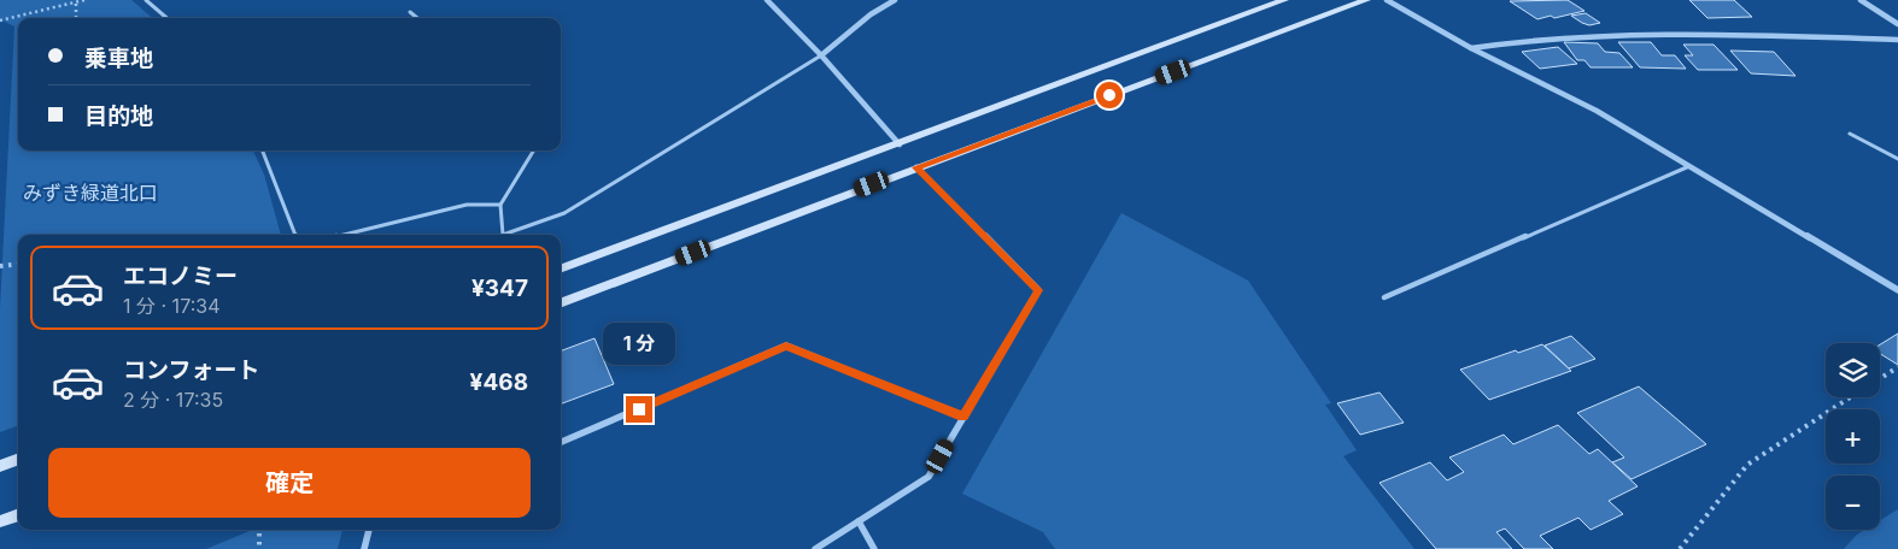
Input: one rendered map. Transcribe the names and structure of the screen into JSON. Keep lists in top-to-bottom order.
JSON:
{
  "parks": ["みずき緑道北口"],
  "page": {
    "banner": ["乗車地", "目的地"],
    "list": [
      {
        "name": "エコノミー",
        "note": "1 分 · 17:34",
        "value": "¥347"
      },
      {
        "name": "コンフォート",
        "note": "2 分 · 17:35",
        "value": "¥468"
      }
    ],
    "bubble": "1 分",
    "map_buttons": ["+", "−"],
    "buttons": "確定"
  }
}
